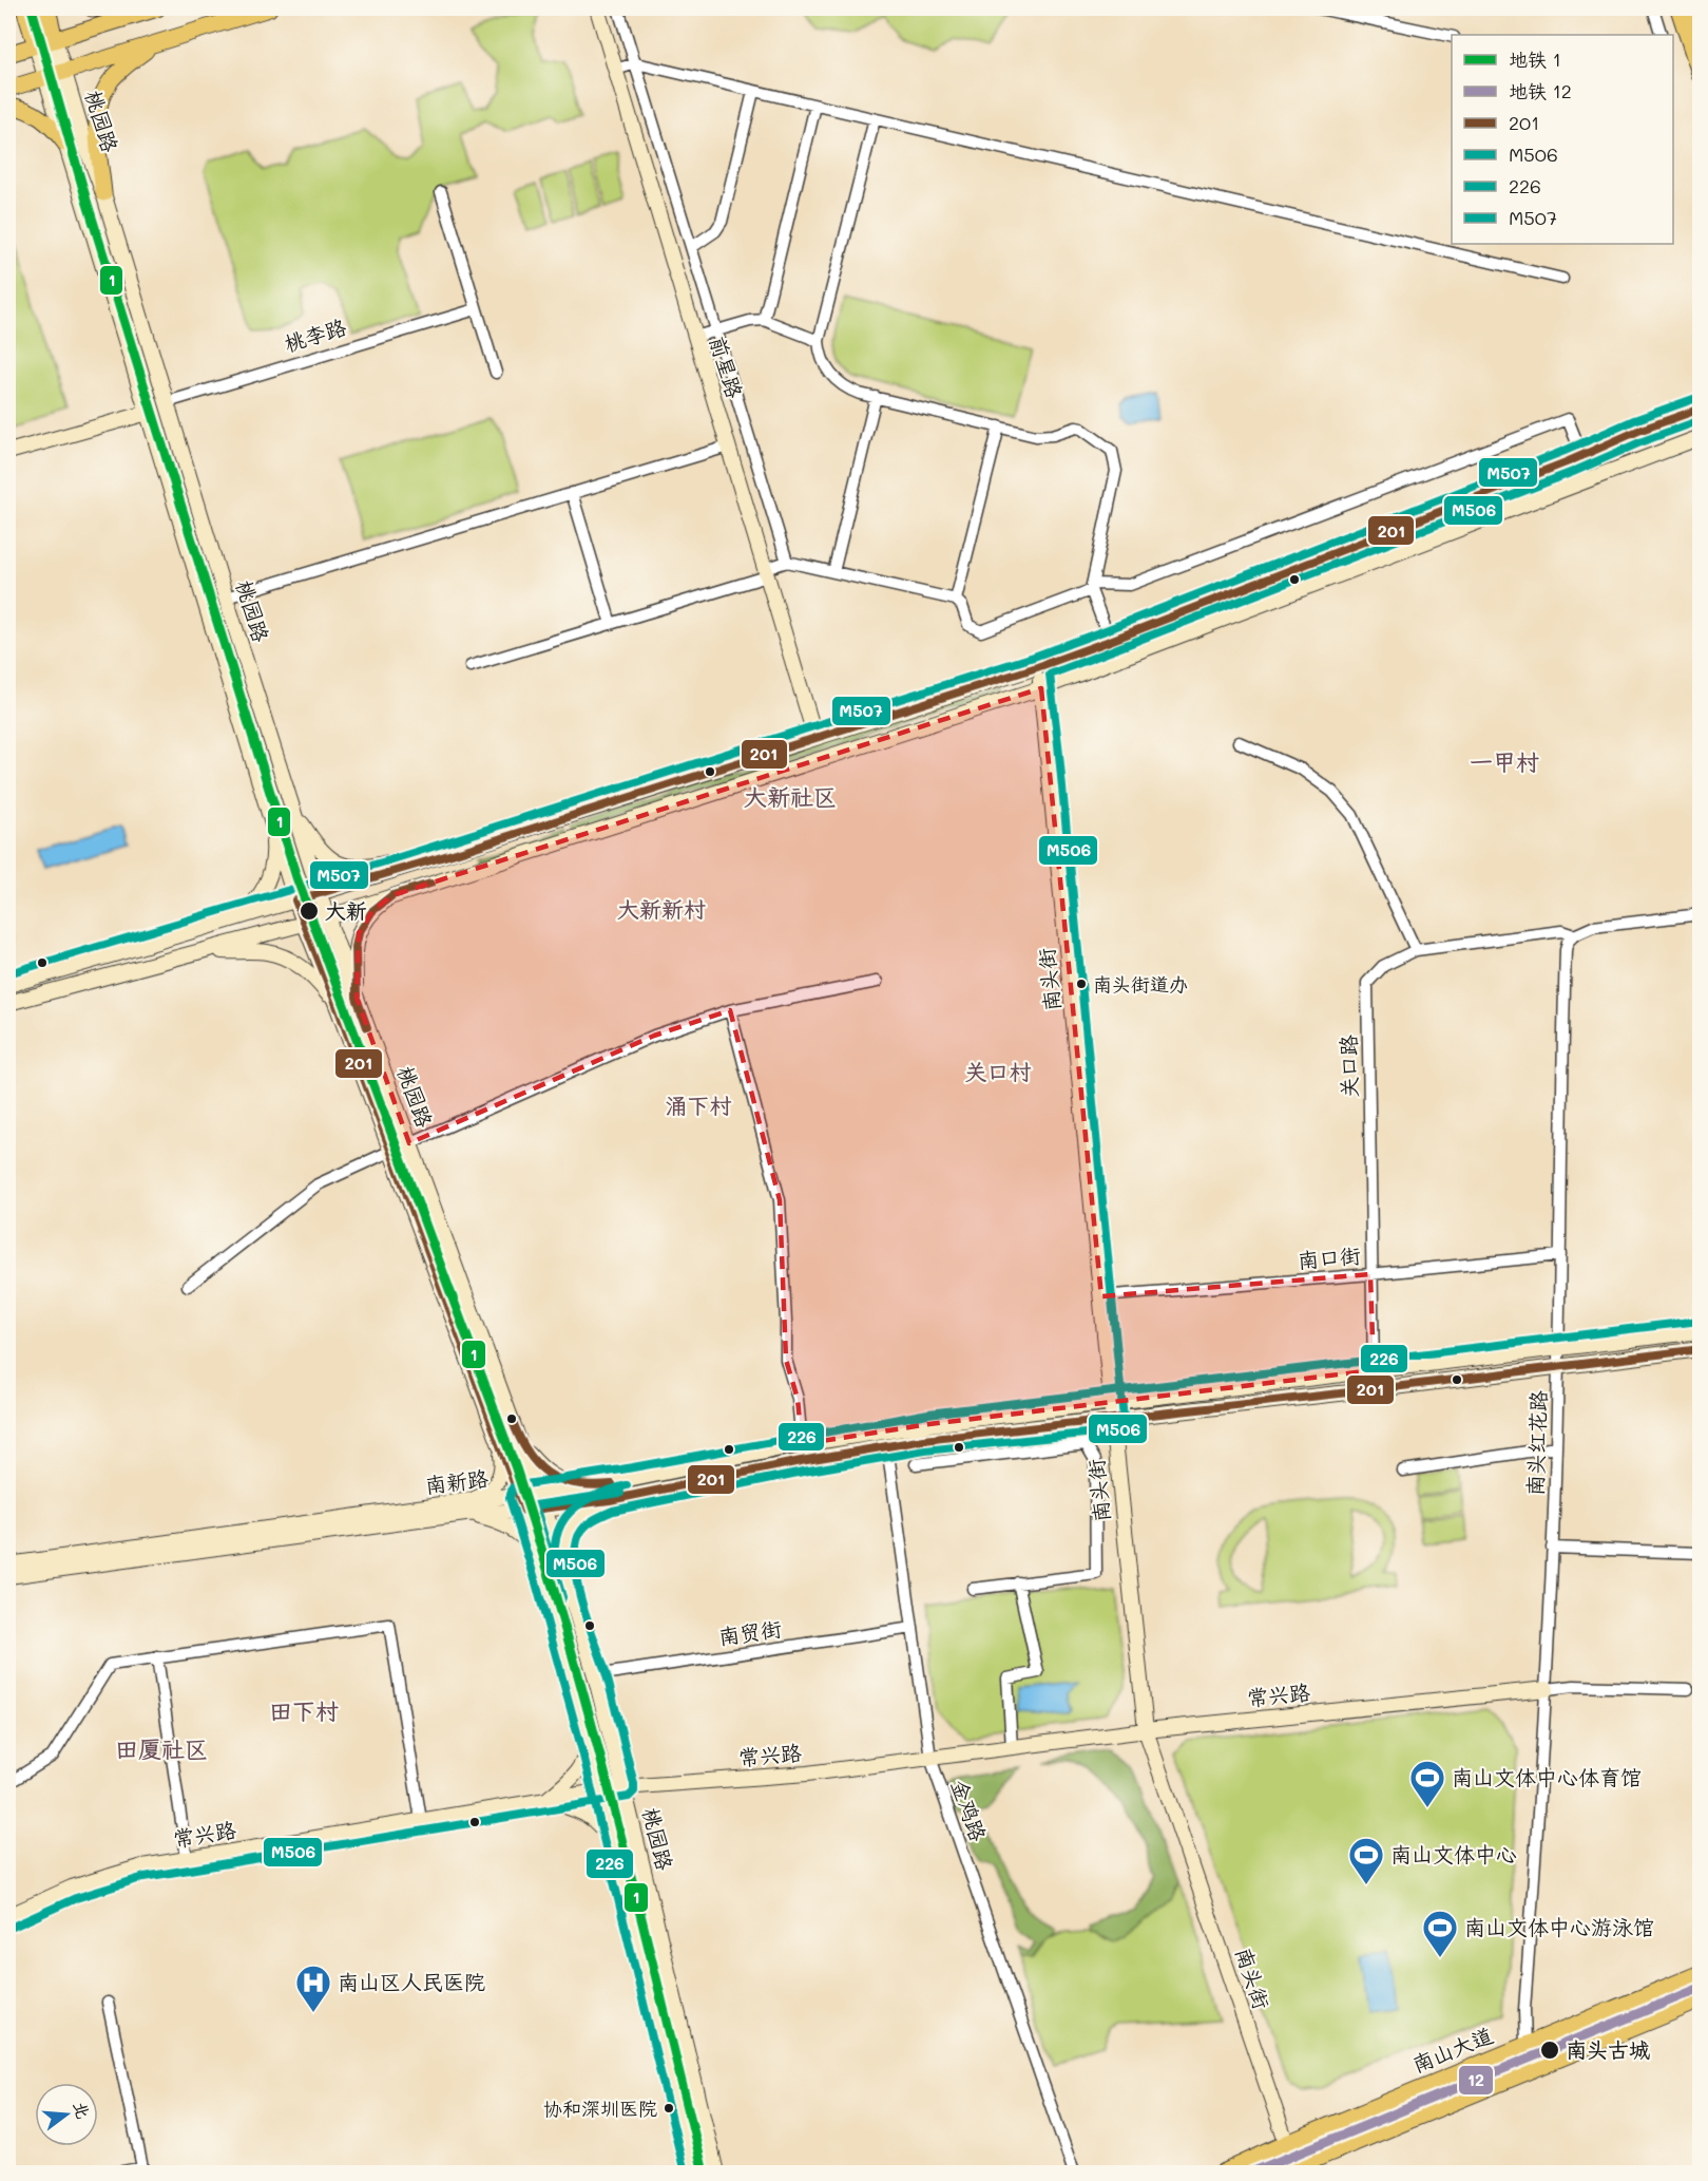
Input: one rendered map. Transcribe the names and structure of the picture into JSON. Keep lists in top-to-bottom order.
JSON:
{
  "streets": {
    "main road": [
      "桃园路",
      "前星路",
      "南头街",
      "南新路",
      "常兴路",
      "南山大道"
    ],
    "street": [
      "桃李路",
      "关口路",
      "南口街",
      "南头红花路",
      "南贸街",
      "金鸡路"
    ]
  },
  "crossings": [
    ["桃园路", "桃李路"],
    ["桃园路", "南新路"],
    ["桃园路", "南贸街"],
    ["桃园路", "常兴路"],
    ["南头街", "南口街"],
    ["南头街", "南新路"],
    ["南头街", "常兴路"],
    ["南头街", "南山大道"],
    ["关口路", "南口街"],
    ["关口路", "南头红花路"],
    ["关口路", "南新路"],
    ["南口街", "南头红花路"],
    ["南头红花路", "南新路"],
    ["南头红花路", "常兴路"],
    ["南头红花路", "南山大道"],
    ["南新路", "金鸡路"],
    ["南贸街", "金鸡路"],
    ["常兴路", "金鸡路"]
  ],
  "districts": [
    "一甲村",
    "大新社区",
    "大新新村",
    "关口村",
    "涌下村",
    "田下村",
    "田厦社区"
  ],
  "places": {
    "other": [
      "大新",
      "南头街道办",
      "南头古城",
      "协和深圳医院"
    ],
    "sports": ["南山文体中心体育馆", "南山文体中心", "南山文体中心游泳馆"],
    "hospital": ["南山区人民医院"]
  },
  "lines": [
    "metro line 1",
    "transit line M507",
    "transit line 201",
    "transit line M506",
    "transit line 226",
    "metro line 12"
  ],
  "legend": [
    "地铁 1",
    "地铁 12",
    "201",
    "M506",
    "226",
    "M507"
  ],
  "north": "right"
}
